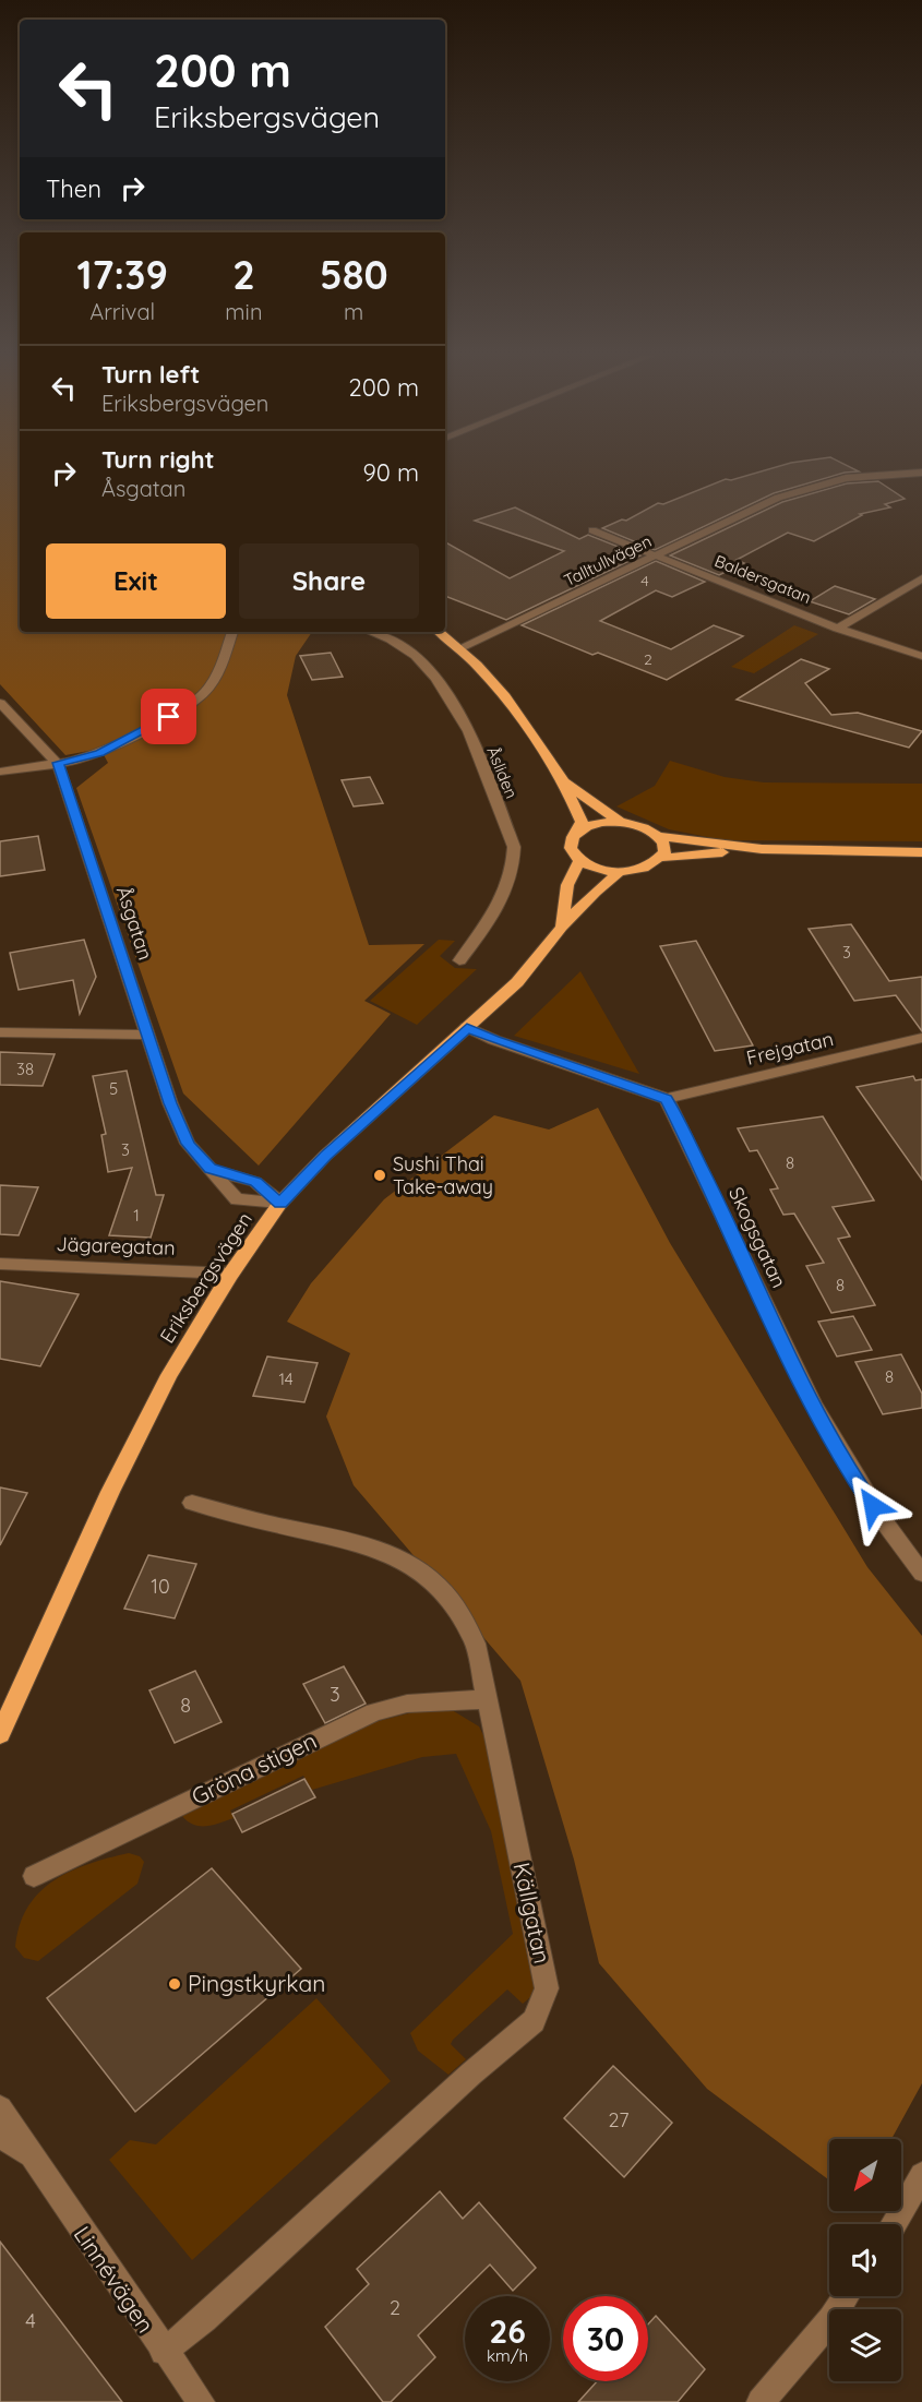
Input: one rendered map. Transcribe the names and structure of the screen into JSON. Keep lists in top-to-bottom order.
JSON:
{
  "streets": {
    "main road": ["Eriksbergsvägen"],
    "street": [
      "Talltullvägen",
      "Baldersgatan",
      "Åsliden",
      "Åsgatan",
      "Frejgatan",
      "Skogsgatan",
      "Jägaregatan",
      "Gröna stigen",
      "Källgatan",
      "Linnévägen"
    ]
  },
  "crossings": [
    ["Talltullvägen", "Baldersgatan"],
    ["Åsgatan", "Eriksbergsvägen"],
    ["Frejgatan", "Skogsgatan"],
    ["Jägaregatan", "Eriksbergsvägen"],
    ["Gröna stigen", "Källgatan"],
    ["Källgatan", "Linnévägen"]
  ],
  "places": ["Sushi Thai Take-away", "Pingstkyrkan"],
  "house_numbers": [
    "4",
    "2",
    "3",
    "38",
    "5",
    "3",
    "8",
    "1",
    "8",
    "8",
    "14",
    "10",
    "3",
    "8",
    "27",
    "2",
    "4"
  ],
  "north": "bottom left",
  "page": {
    "turn": ["200 m", "Eriksbergsvägen"],
    "then": "Then",
    "eta": [
      "17:39",
      "Arrival",
      "2",
      "min",
      "580",
      "m"
    ],
    "list": [
      {
        "name": "Turn left",
        "note": "Eriksbergsvägen",
        "value": "200 m"
      },
      {
        "name": "Turn right",
        "note": "Åsgatan",
        "value": "90 m"
      }
    ],
    "buttons": ["Exit", "Share"],
    "speed": "26 km/h",
    "limit": "30"
  }
}
